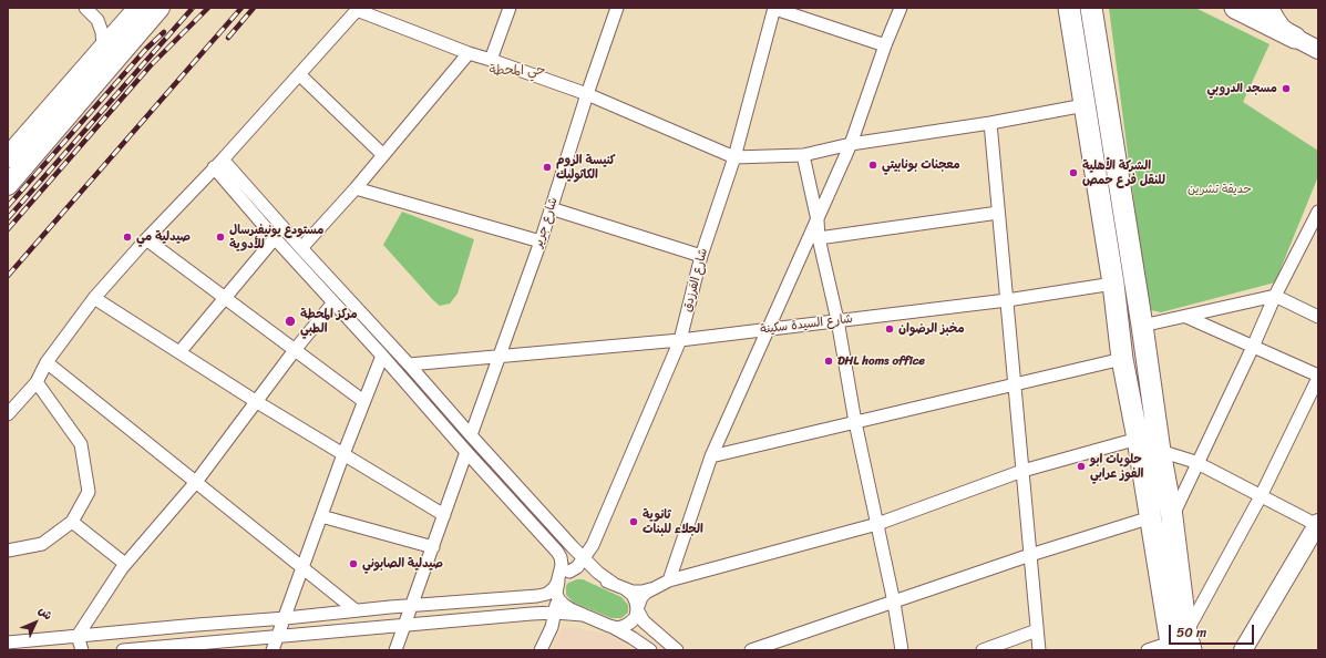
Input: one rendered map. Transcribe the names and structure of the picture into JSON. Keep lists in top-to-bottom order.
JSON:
{
  "streets": {
    "street": ["شارع جرير", "شارع الفرزدق", "شارع السيدة سكينة"]
  },
  "crossings": [
    ["شارع جرير", "شارع السيدة سكينة"],
    ["شارع الفرزدق", "شارع السيدة سكينة"]
  ],
  "districts": ["حي المحطة"],
  "parks": ["حديقة تشرين"],
  "places": [
    "مسجد الدروبي",
    "معجنات بونابيتي",
    "كنيسة الروم الكاثوليك",
    "الشركة الأهلية للنقل فرع حمص",
    "صيدلية مي",
    "مستودع يونيفيرسال للأدوية",
    "مركز المحطة الطبي",
    "مخبز الرضوان",
    "DHL homs office",
    "حلويات ابو الفوز عرابي",
    "ثانوية الجلاء للبنات",
    "صيدلية الصابوني"
  ],
  "scale_bar": "50 m",
  "north": "top right"
}
